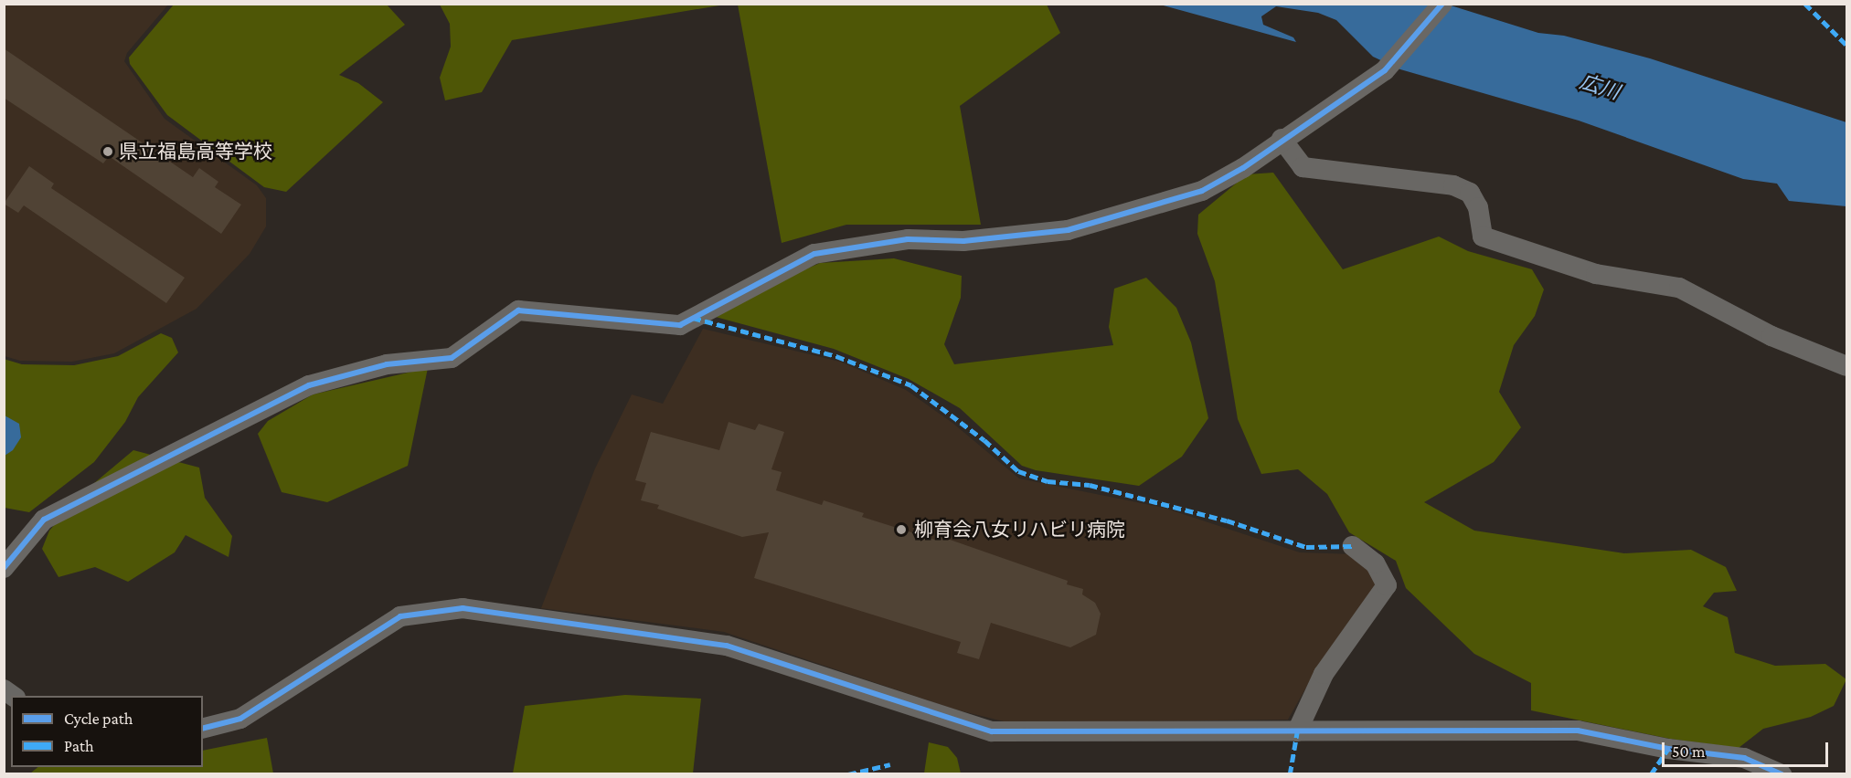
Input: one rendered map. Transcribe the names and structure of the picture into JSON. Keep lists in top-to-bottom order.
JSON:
{
  "water": ["広川"],
  "places": ["県立福島高等学校", "柳育会八女リハビリ病院"],
  "legend": ["Cycle path", "Path"],
  "scale_bar": "50 m"
}
